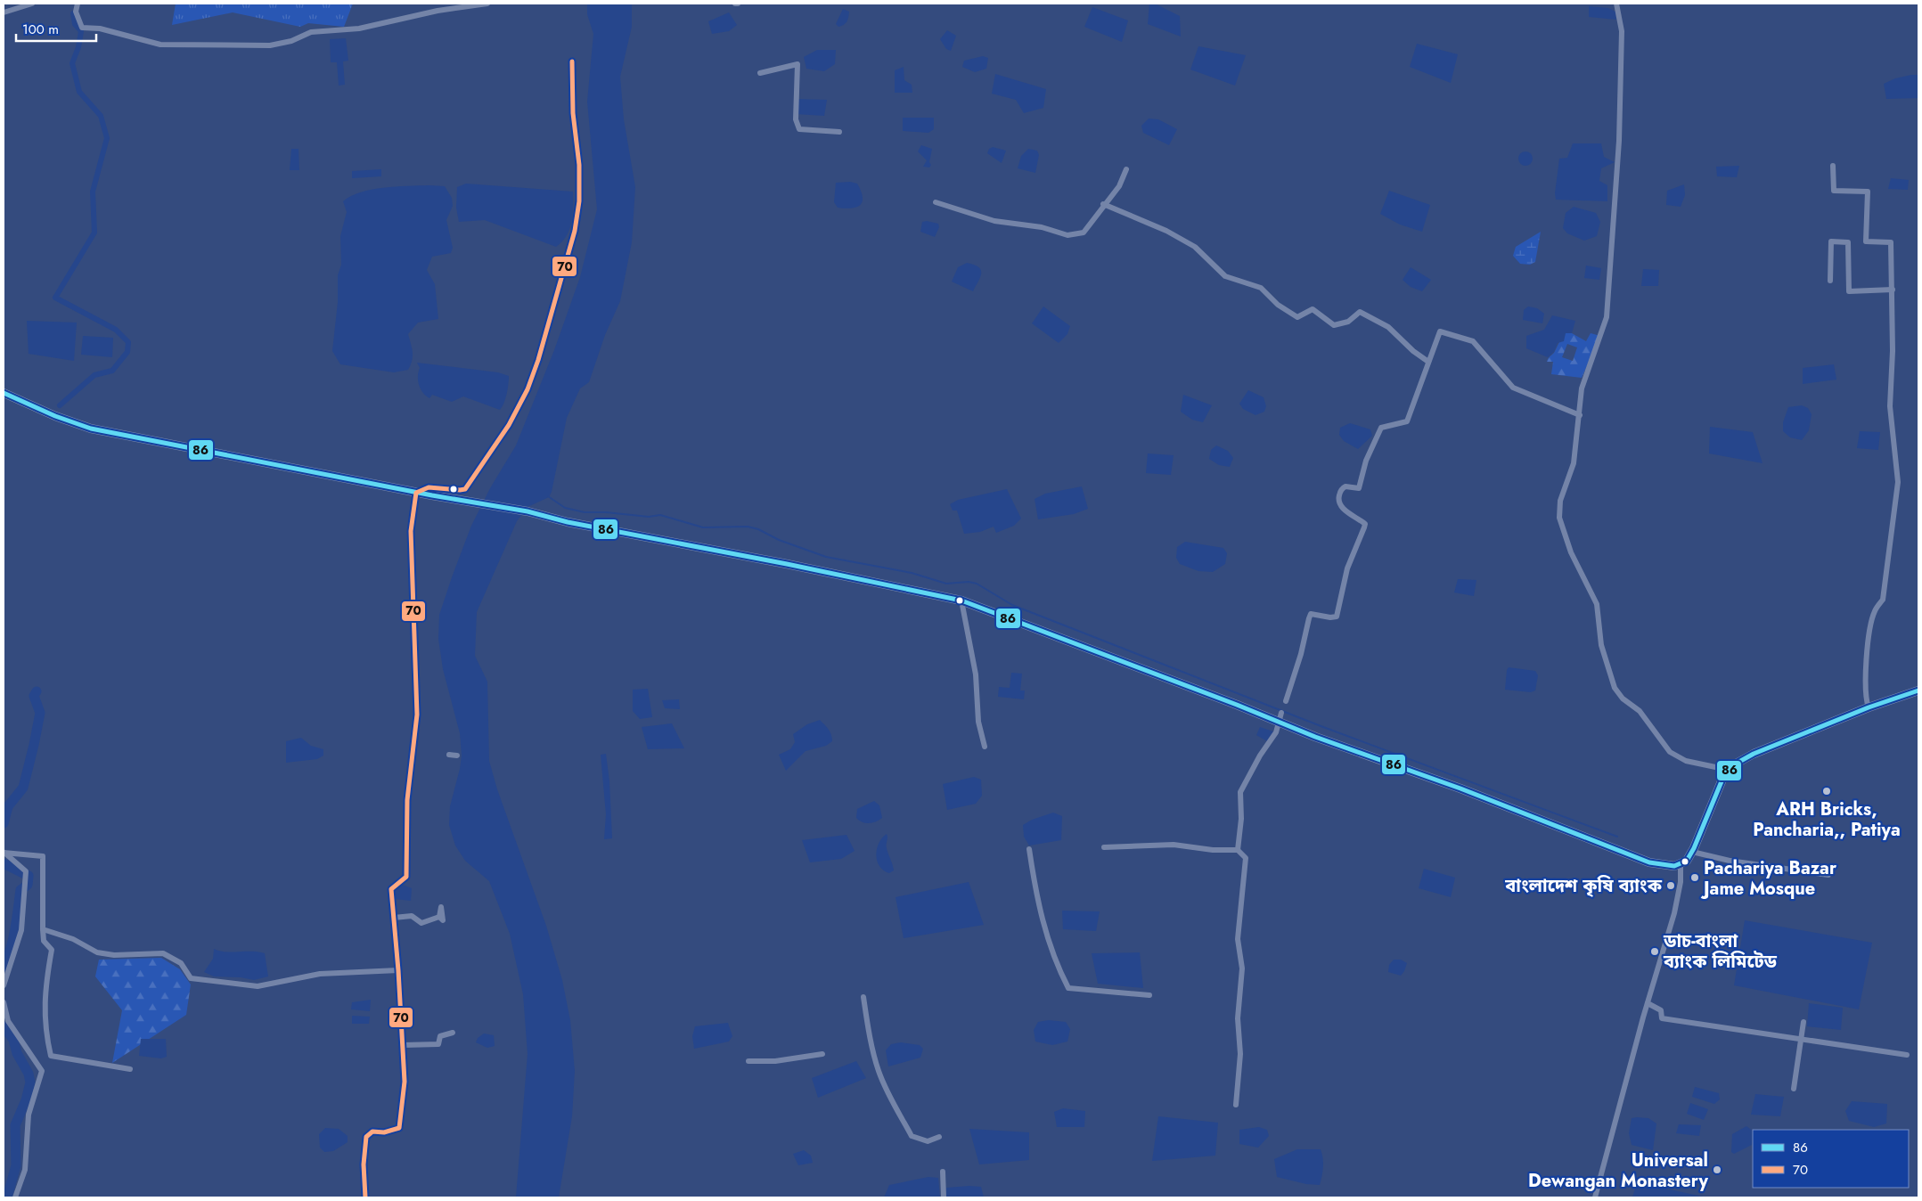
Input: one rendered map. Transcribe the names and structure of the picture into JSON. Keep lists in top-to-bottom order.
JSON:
{
  "places": [
    "ARH Bricks, Pancharia,, Patiya",
    "Pachariya Bazar Jame Mosque",
    "বাংলাদেশ কৃষি ব্যাংক",
    "ডাচ-বাংলা ব্যাংক লিমিটেড",
    "Universal Dewangan Monastery"
  ],
  "lines": ["transit line 70", "transit line 86"],
  "legend": ["86", "70"],
  "scale_bar": "100 m"
}
